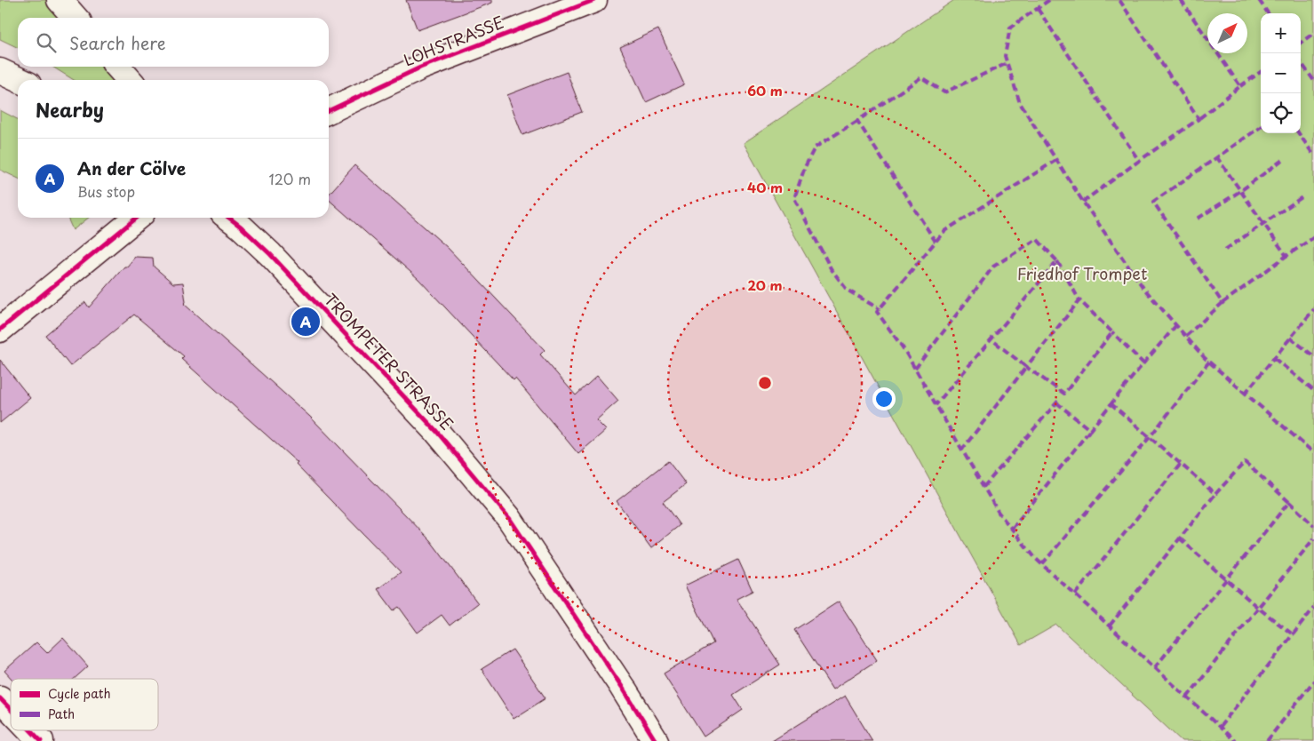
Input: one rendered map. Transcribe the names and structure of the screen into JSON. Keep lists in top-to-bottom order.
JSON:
{
  "streets": {
    "street": ["LOHSTRASSE", "TROMPETER STRASSE"]
  },
  "parks": ["Friedhof Trompet"],
  "legend": ["Cycle path", "Path"],
  "north": "top right",
  "page": {
    "map_buttons": ["+", "−"],
    "search": "Search here",
    "heading": "Nearby",
    "list": [
      {
        "mark": "A",
        "name": "An der Cölve",
        "note": "Bus stop",
        "value": "120 m"
      }
    ],
    "pins": "A"
  },
  "rings": ["60 m", "40 m", "20 m"]
}
